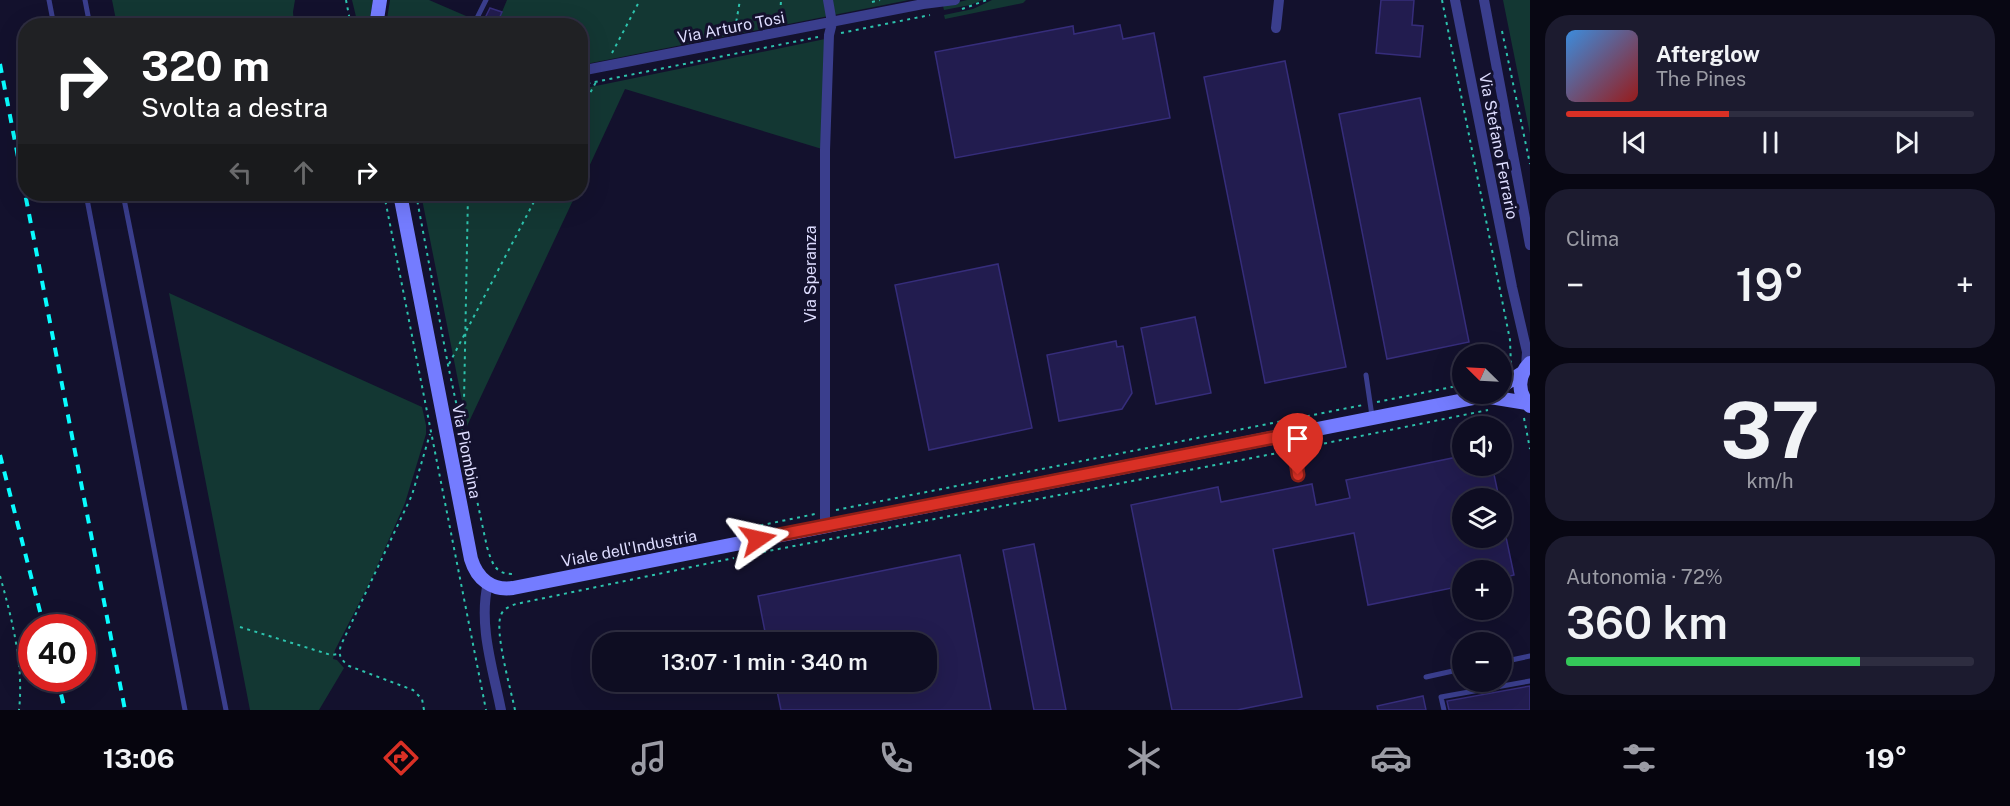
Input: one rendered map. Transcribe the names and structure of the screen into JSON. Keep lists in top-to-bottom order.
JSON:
{
  "streets": {
    "street": [
      "Via Arturo Tosi",
      "Via Stefano Ferrario",
      "Via Speranza",
      "Via Piombina",
      "Viale dell'Industria"
    ]
  },
  "crossings": [
    ["Via Arturo Tosi", "Via Speranza"],
    ["Via Speranza", "Viale dell'Industria"],
    ["Via Piombina", "Viale dell'Industria"]
  ],
  "north": "top left",
  "page": {
    "turn": ["320 m", "Svolta a destra"],
    "song": ["Afterglow", "The Pines"],
    "tile": [
      "Clima",
      ["37", "km/h"],
      ["Autonomia · 72%", "360 km"]
    ],
    "heat": ["−", "19°", "+"],
    "map_buttons": ["+", "−"],
    "limit": "40",
    "trip": "13:07 · 1 min · 340 m",
    "tabs": ["13:06", "19°"]
  }
}
